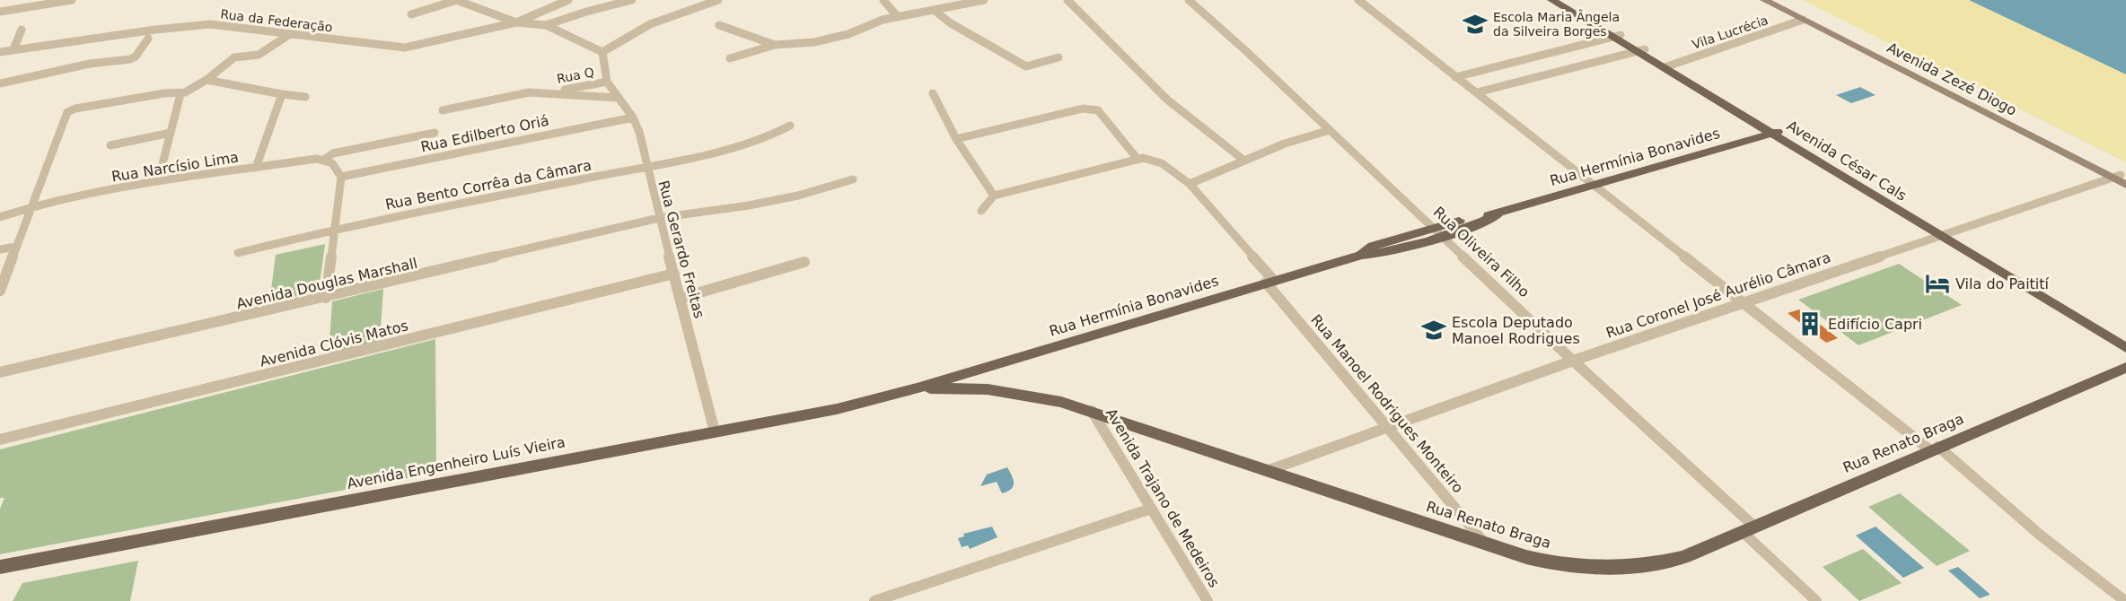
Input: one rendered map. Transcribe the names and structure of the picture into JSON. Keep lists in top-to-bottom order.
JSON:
{
  "streets": {
    "main road": [
      "Avenida Zezé Diogo",
      "Rua Hermínia Bonavides",
      "Avenida César Cals",
      "Rua Renato Braga",
      "Avenida Engenheiro Luís Vieira"
    ],
    "street": [
      "Rua da Federação",
      "Vila Lucrécia",
      "Rua Q",
      "Rua Edilberto Oriá",
      "Rua Narcísio Lima",
      "Rua Bento Corrêa da Câmara",
      "Rua Gerardo Freitas",
      "Rua Oliveira Filho",
      "Avenida Douglas Marshall",
      "Rua Coronel José Aurélio Câmara",
      "Avenida Clóvis Matos",
      "Rua Manoel Rodrigues Monteiro",
      "Avenida Trajano de Medeiros"
    ]
  },
  "crossings": [
    ["Vila Lucrécia", "Avenida Zezé Diogo"],
    ["Vila Lucrécia", "Avenida César Cals"],
    ["Rua Q", "Rua Gerardo Freitas"],
    ["Avenida Zezé Diogo", "Rua Coronel José Aurélio Câmara"],
    ["Rua Edilberto Oriá", "Rua Gerardo Freitas"],
    ["Rua Hermínia Bonavides", "Avenida César Cals"],
    ["Rua Hermínia Bonavides", "Rua Oliveira Filho"],
    ["Rua Hermínia Bonavides", "Rua Manoel Rodrigues Monteiro"],
    ["Rua Hermínia Bonavides", "Rua Renato Braga"],
    ["Rua Hermínia Bonavides", "Avenida Engenheiro Luís Vieira"],
    ["Avenida César Cals", "Rua Coronel José Aurélio Câmara"],
    ["Rua Bento Corrêa da Câmara", "Rua Gerardo Freitas"],
    ["Rua Gerardo Freitas", "Avenida Douglas Marshall"],
    ["Rua Gerardo Freitas", "Avenida Clóvis Matos"],
    ["Rua Gerardo Freitas", "Avenida Engenheiro Luís Vieira"],
    ["Rua Oliveira Filho", "Rua Coronel José Aurélio Câmara"],
    ["Rua Oliveira Filho", "Rua Renato Braga"],
    ["Rua Coronel José Aurélio Câmara", "Rua Manoel Rodrigues Monteiro"],
    ["Rua Coronel José Aurélio Câmara", "Rua Renato Braga"],
    ["Rua Manoel Rodrigues Monteiro", "Rua Renato Braga"],
    ["Rua Renato Braga", "Avenida Engenheiro Luís Vieira"],
    ["Rua Renato Braga", "Avenida Trajano de Medeiros"]
  ],
  "places": {
    "school or university": ["Escola Maria Ângela da Silveira Borges", "Escola Deputado Manoel Rodrigues"],
    "hotel": ["Vila do Paitití"],
    "building": ["Edifício Capri"]
  }
}
